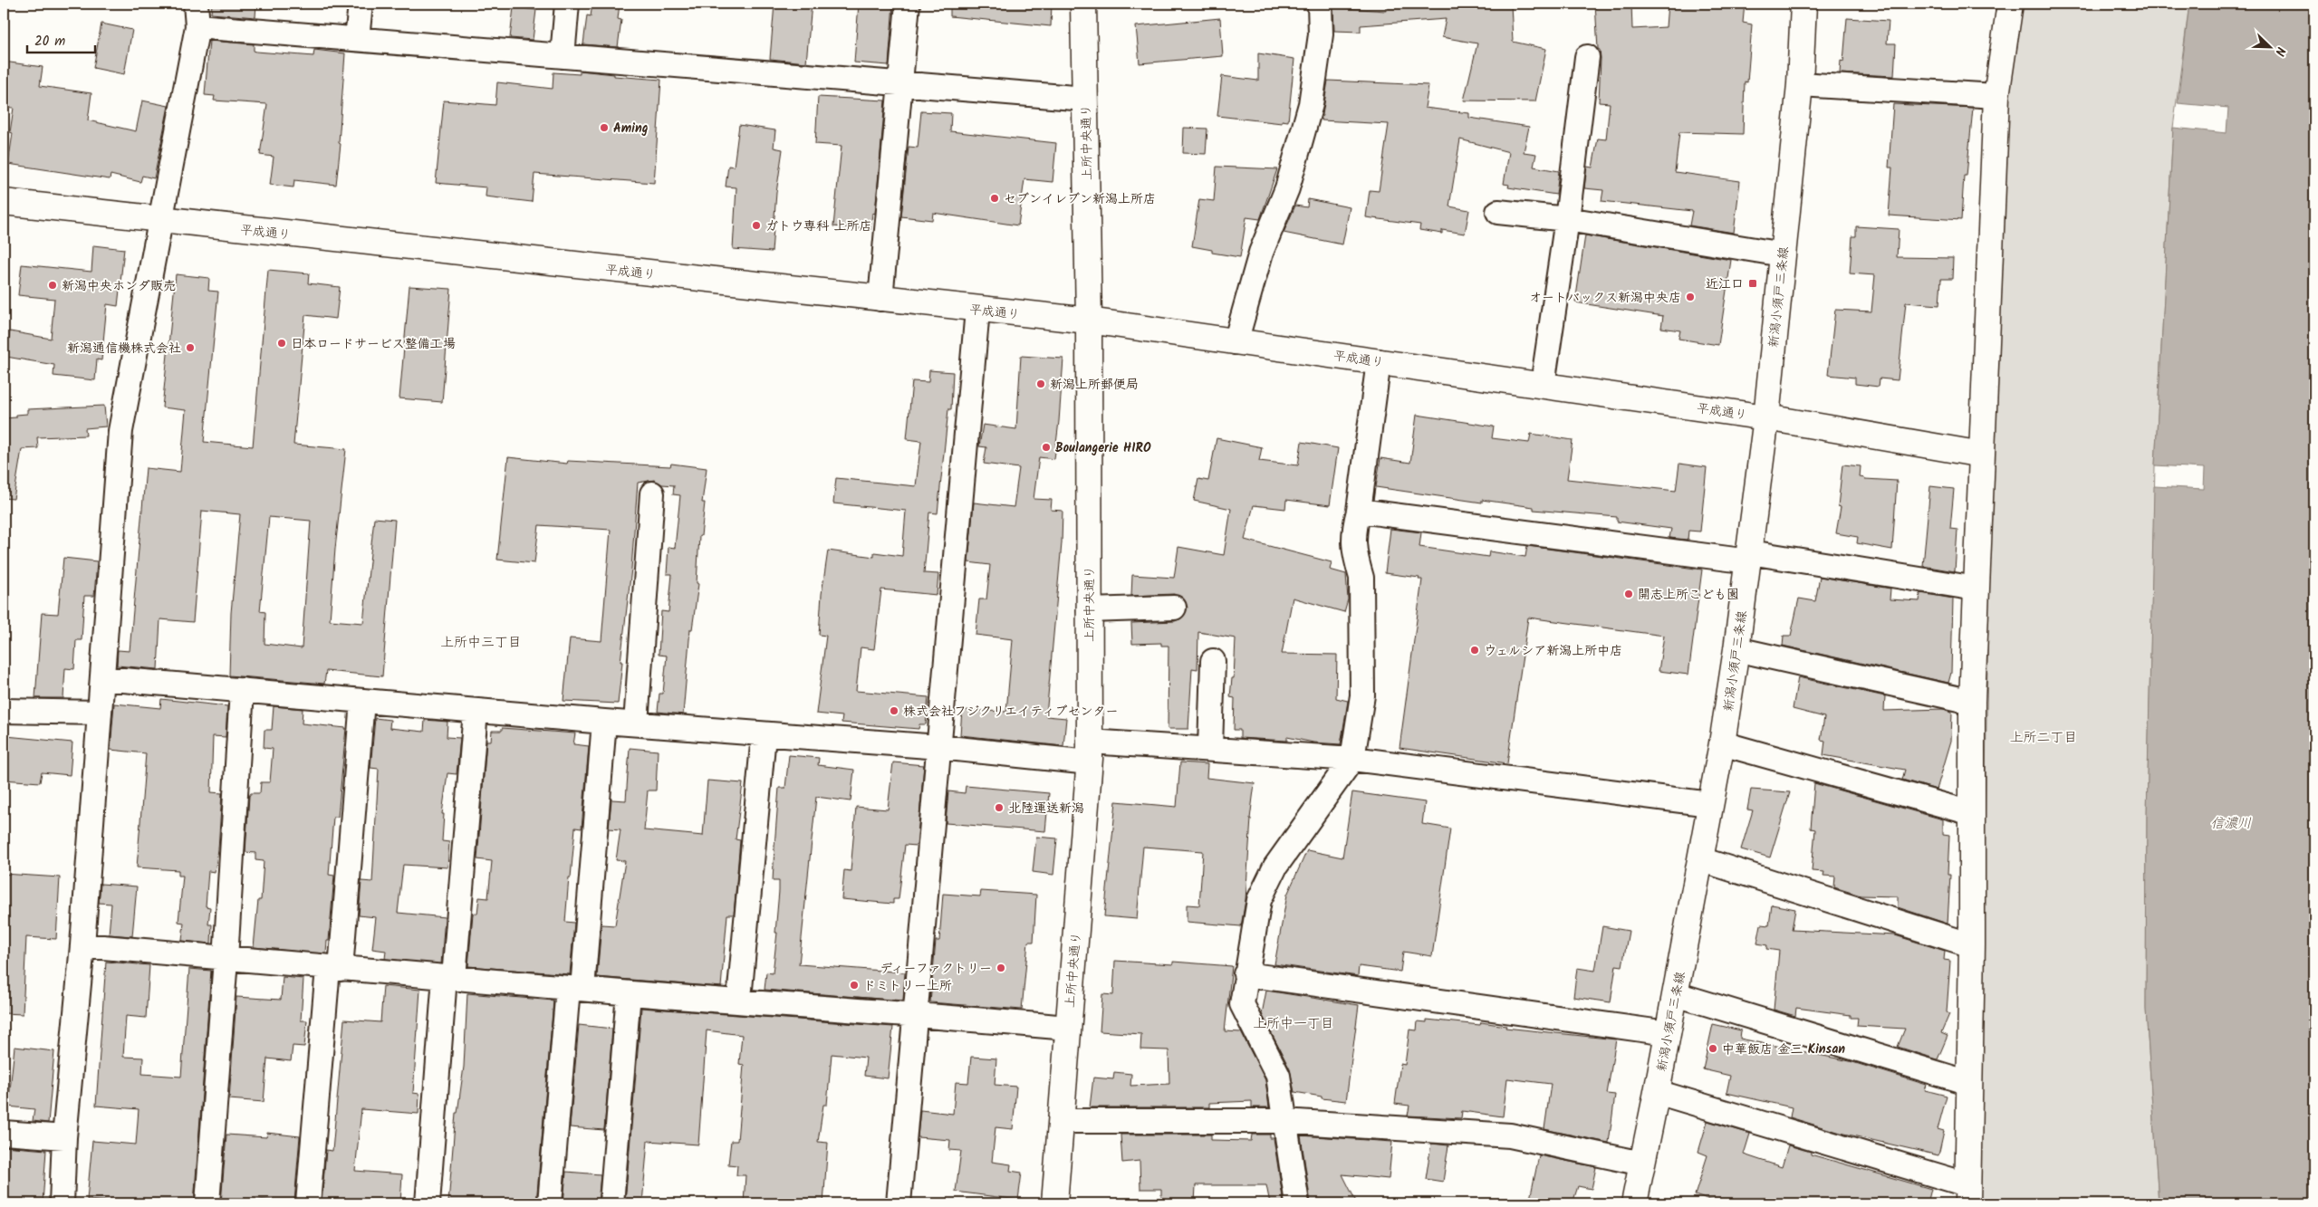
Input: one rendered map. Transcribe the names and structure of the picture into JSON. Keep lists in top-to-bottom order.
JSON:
{
  "streets": {
    "street": ["上所中央通り", "平成通り", "新潟小須戸三条線"]
  },
  "crossings": [
    ["上所中央通り", "平成通り"],
    ["平成通り", "新潟小須戸三条線"]
  ],
  "districts": ["上所中三丁目", "上所二丁目", "上所中一丁目"],
  "water": ["信濃川"],
  "places": {
    "other": [
      "Aming",
      "セブンイレブン新潟上所店",
      "ガトウ専科 上所店",
      "新潟中央ホンダ販売",
      "オートバックス新潟中央店",
      "日本ロードサービス整備工場",
      "新潟通信機株式会社",
      "新潟上所郵便局",
      "Boulangerie HIRO",
      "開志上所こども園",
      "ウェルシア新潟上所中店",
      "株式会社フジクリエイティブセンター",
      "北陸運送新潟",
      "ディーファクトリー",
      "ドミトリー上所",
      "中華飯店 金三 Kinsan"
    ],
    "transit": ["近江口"]
  },
  "scale_bar": "20 m",
  "north": "bottom right"
}
